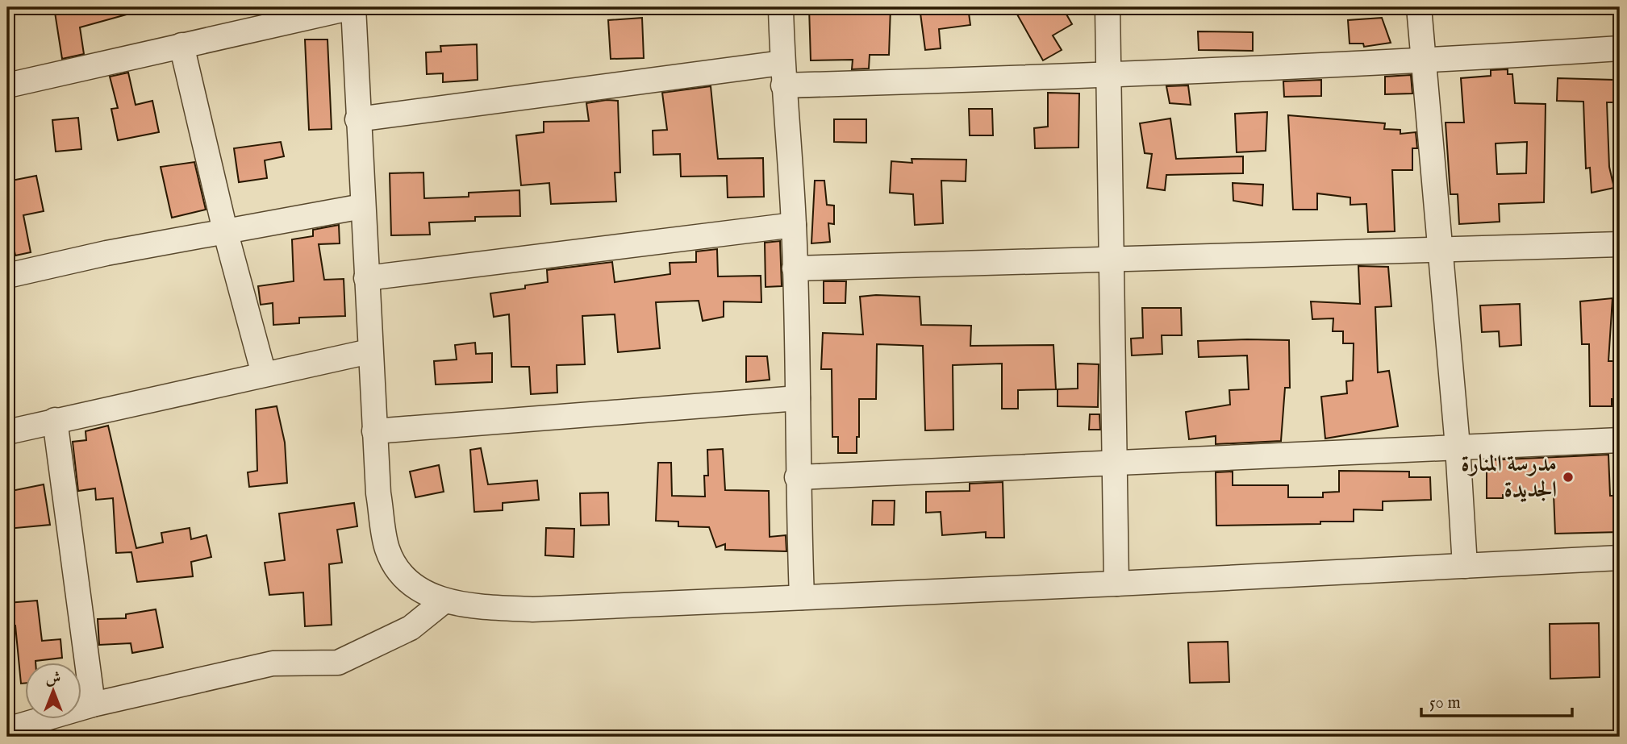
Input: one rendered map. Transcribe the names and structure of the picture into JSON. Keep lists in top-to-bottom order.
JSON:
{
  "places": ["مدرسة المنارة الجديدة"],
  "scale_bar": "50 m",
  "north": "top"
}
